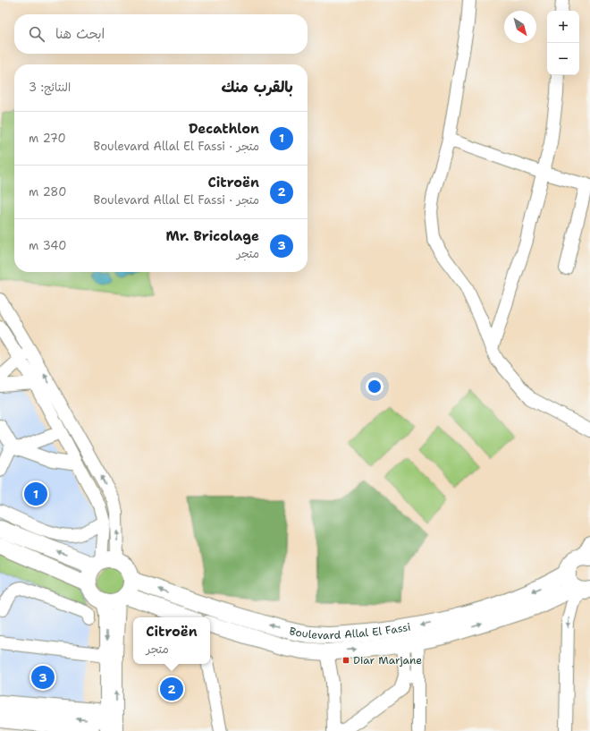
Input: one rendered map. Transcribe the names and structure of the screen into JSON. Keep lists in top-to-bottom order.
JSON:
{
  "streets": {
    "main road": ["Boulevard Allal El Fassi"]
  },
  "places": {
    "transit": ["Diar Marjane"]
  },
  "north": "bottom right",
  "page": {
    "map_buttons": ["+", "−"],
    "search": "ابحث هنا",
    "heading": ["بالقرب منك", "النتائج: 3"],
    "list": [
      {
        "mark": "1",
        "name": "Decathlon",
        "note": "متجر · Boulevard Allal El Fassi",
        "value": "270 m"
      },
      {
        "mark": "2",
        "name": "Citroën",
        "note": "متجر · Boulevard Allal El Fassi",
        "value": "280 m"
      },
      {
        "mark": "3",
        "name": "Mr. Bricolage",
        "note": "متجر",
        "value": "340 m"
      }
    ],
    "pins": ["1", "3", "2"],
    "popup": ["Citroën", "متجر"]
  }
}
